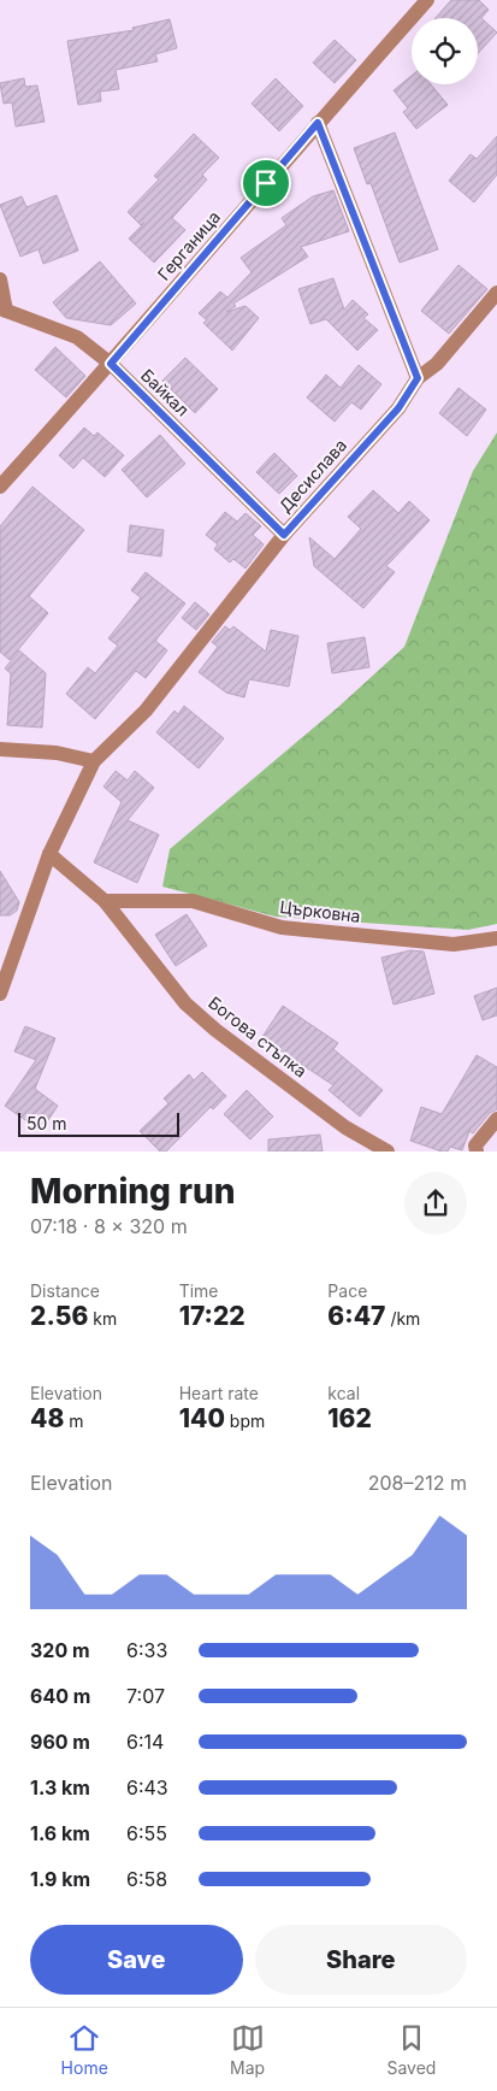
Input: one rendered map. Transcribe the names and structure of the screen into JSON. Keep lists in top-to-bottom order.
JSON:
{
  "streets": {
    "street": [
      "Герганица",
      "Байкал",
      "Десислава",
      "Църковна",
      "Богова стъпка"
    ]
  },
  "crossings": [
    ["Герганица", "Байкал"],
    ["Байкал", "Десислава"],
    ["Църковна", "Богова стъпка"]
  ],
  "scale_bar": "50 m",
  "page": {
    "scale": "50 m",
    "heading": ["Morning run", "07:18 · 8 × 320 m"],
    "stats": [
      ["Distance", "2.56 km"],
      ["Time", "17:22"],
      ["Pace", "6:47 /km"],
      ["Elevation", "48 m"],
      ["Heart rate", "140 bpm"],
      ["kcal", "162"]
    ],
    "chart": ["Elevation", "208–212 m"],
    "list": [
      {
        "name": "320 m",
        "note": "6:33"
      },
      {
        "name": "640 m",
        "note": "7:07"
      },
      {
        "name": "960 m",
        "note": "6:14"
      },
      {
        "name": "1.3 km",
        "note": "6:43"
      },
      {
        "name": "1.6 km",
        "note": "6:55"
      },
      {
        "name": "1.9 km",
        "note": "6:58"
      }
    ],
    "buttons": ["Save", "Share"],
    "tabs": ["Home", "Map", "Saved"]
  }
}
